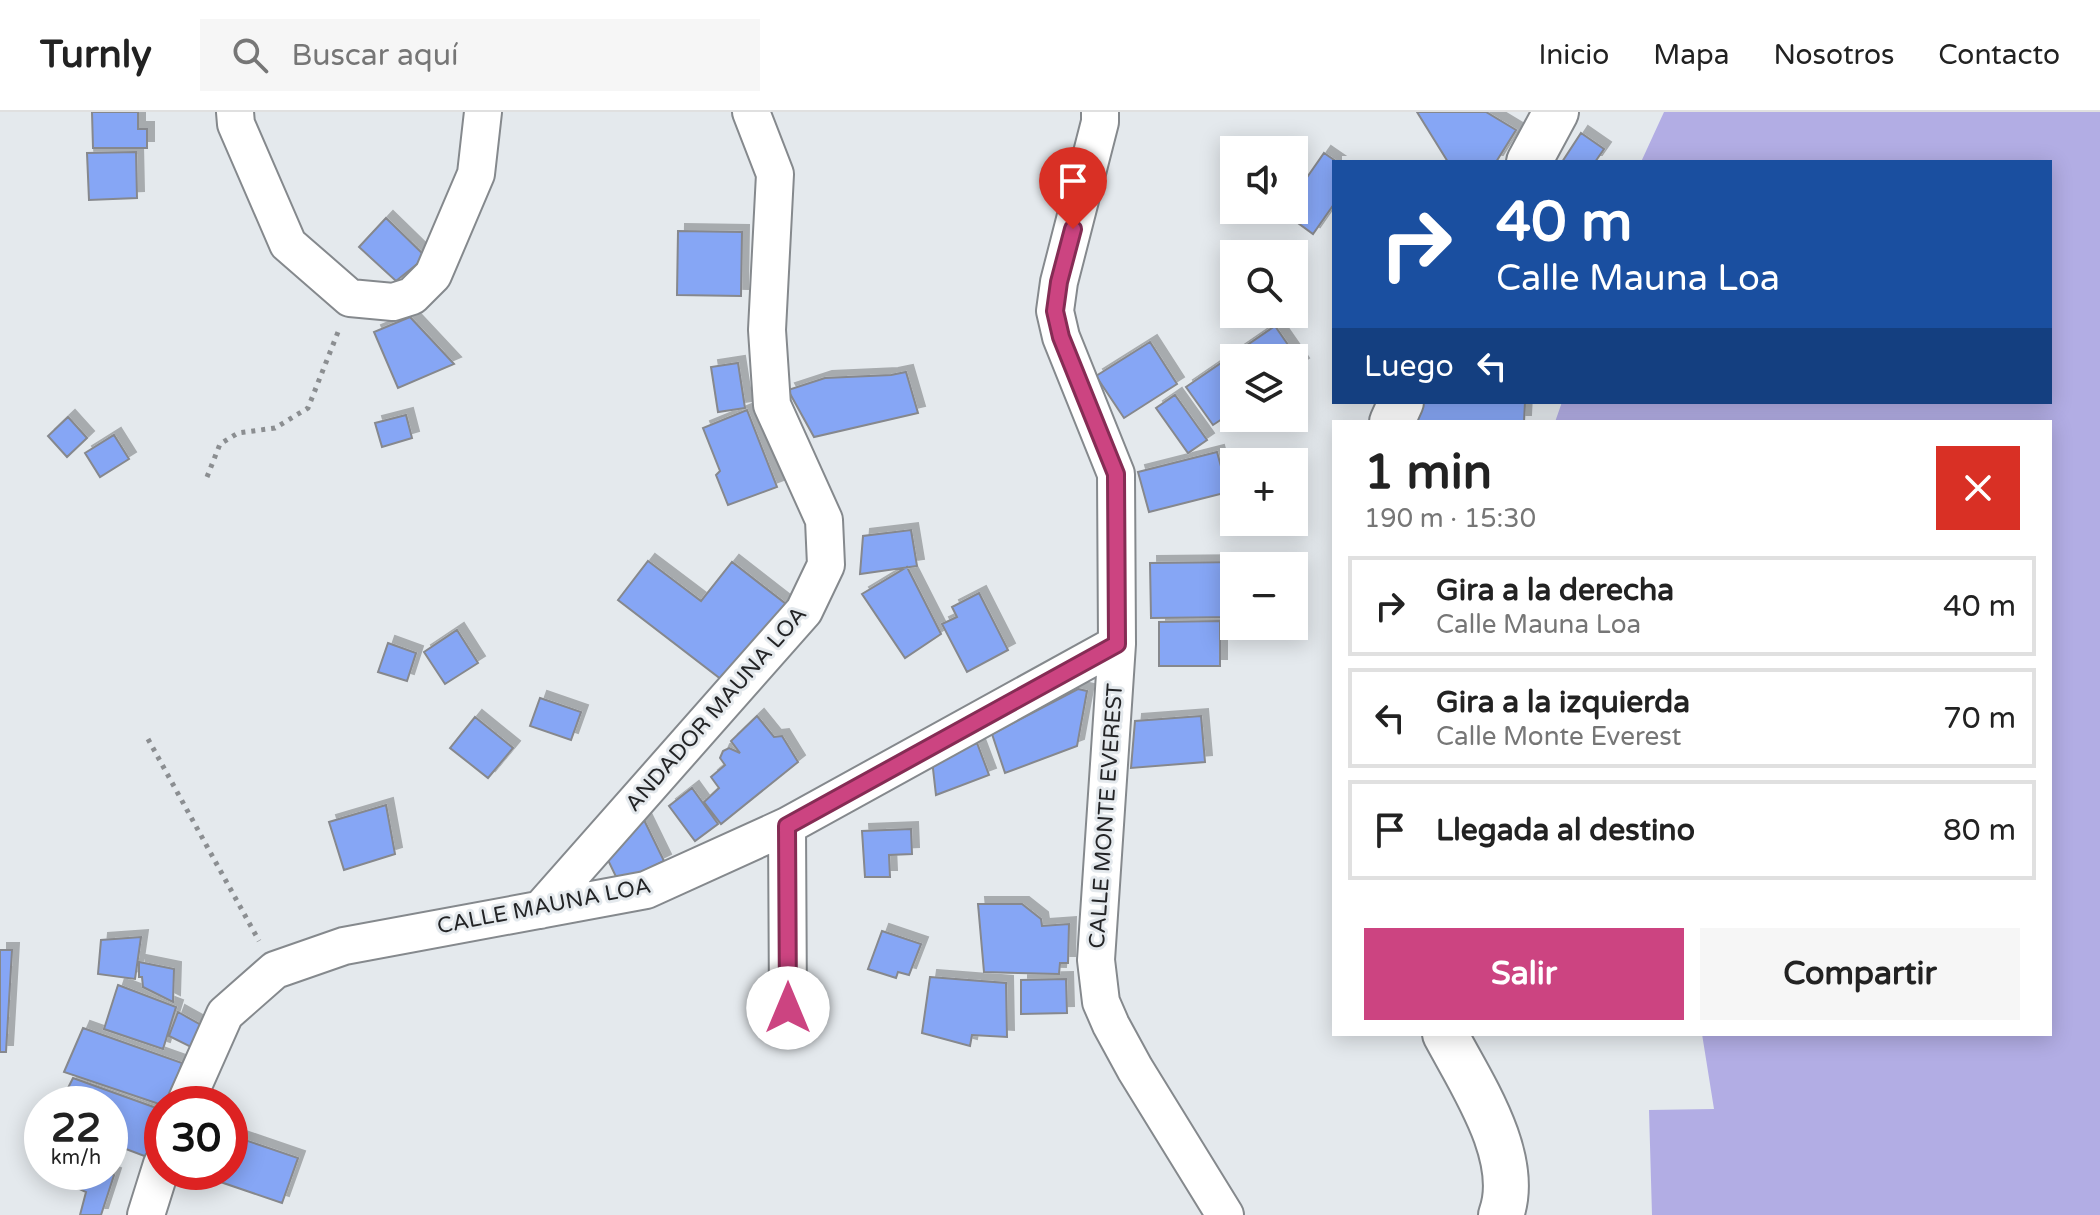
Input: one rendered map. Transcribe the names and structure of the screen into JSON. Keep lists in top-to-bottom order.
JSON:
{
  "streets": {
    "street": ["ANDADOR MAUNA LOA", "CALLE MONTE EVEREST", "CALLE MAUNA LOA"]
  },
  "crossings": [
    ["ANDADOR MAUNA LOA", "CALLE MAUNA LOA"],
    ["CALLE MONTE EVEREST", "CALLE MAUNA LOA"]
  ],
  "page": {
    "header": "Turnly",
    "search": "Buscar aquí",
    "nav": [
      "Inicio",
      "Mapa",
      "Nosotros",
      "Contacto"
    ],
    "map_buttons": ["+", "−"],
    "turn": ["40 m", "Calle Mauna Loa"],
    "then": "Luego",
    "heading": ["1 min", "190 m · 15:30"],
    "list": [
      {
        "name": "Gira a la derecha",
        "note": "Calle Mauna Loa",
        "value": "40 m"
      },
      {
        "name": "Gira a la izquierda",
        "note": "Calle Monte Everest",
        "value": "70 m"
      },
      {
        "name": "Llegada al destino",
        "value": "80 m"
      }
    ],
    "buttons": ["Salir", "Compartir"],
    "speed": "22 km/h",
    "limit": "30"
  }
}
